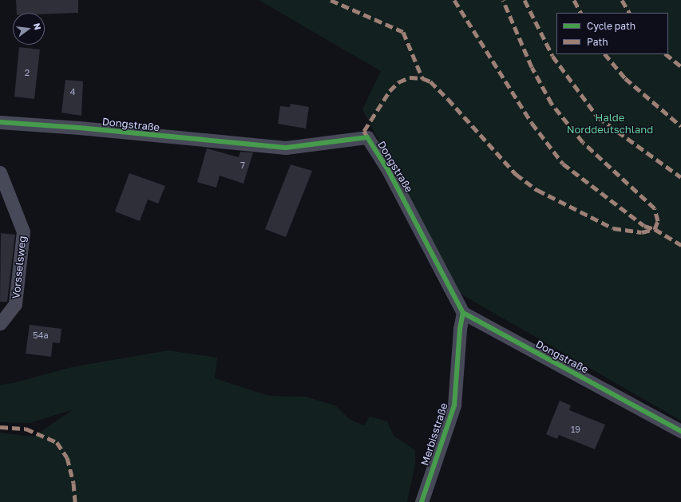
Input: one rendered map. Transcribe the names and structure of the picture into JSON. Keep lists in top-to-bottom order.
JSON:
{
  "streets": {
    "street": ["Dongstraße", "Vorsselsweg", "Merbisstraße"]
  },
  "crossings": [
    ["Dongstraße", "Merbisstraße"]
  ],
  "parks": ["Halde Norddeutschland"],
  "house_numbers": [
    "2",
    "4",
    "7",
    "54a",
    "19"
  ],
  "legend": ["Cycle path", "Path"],
  "north": "right"
}
